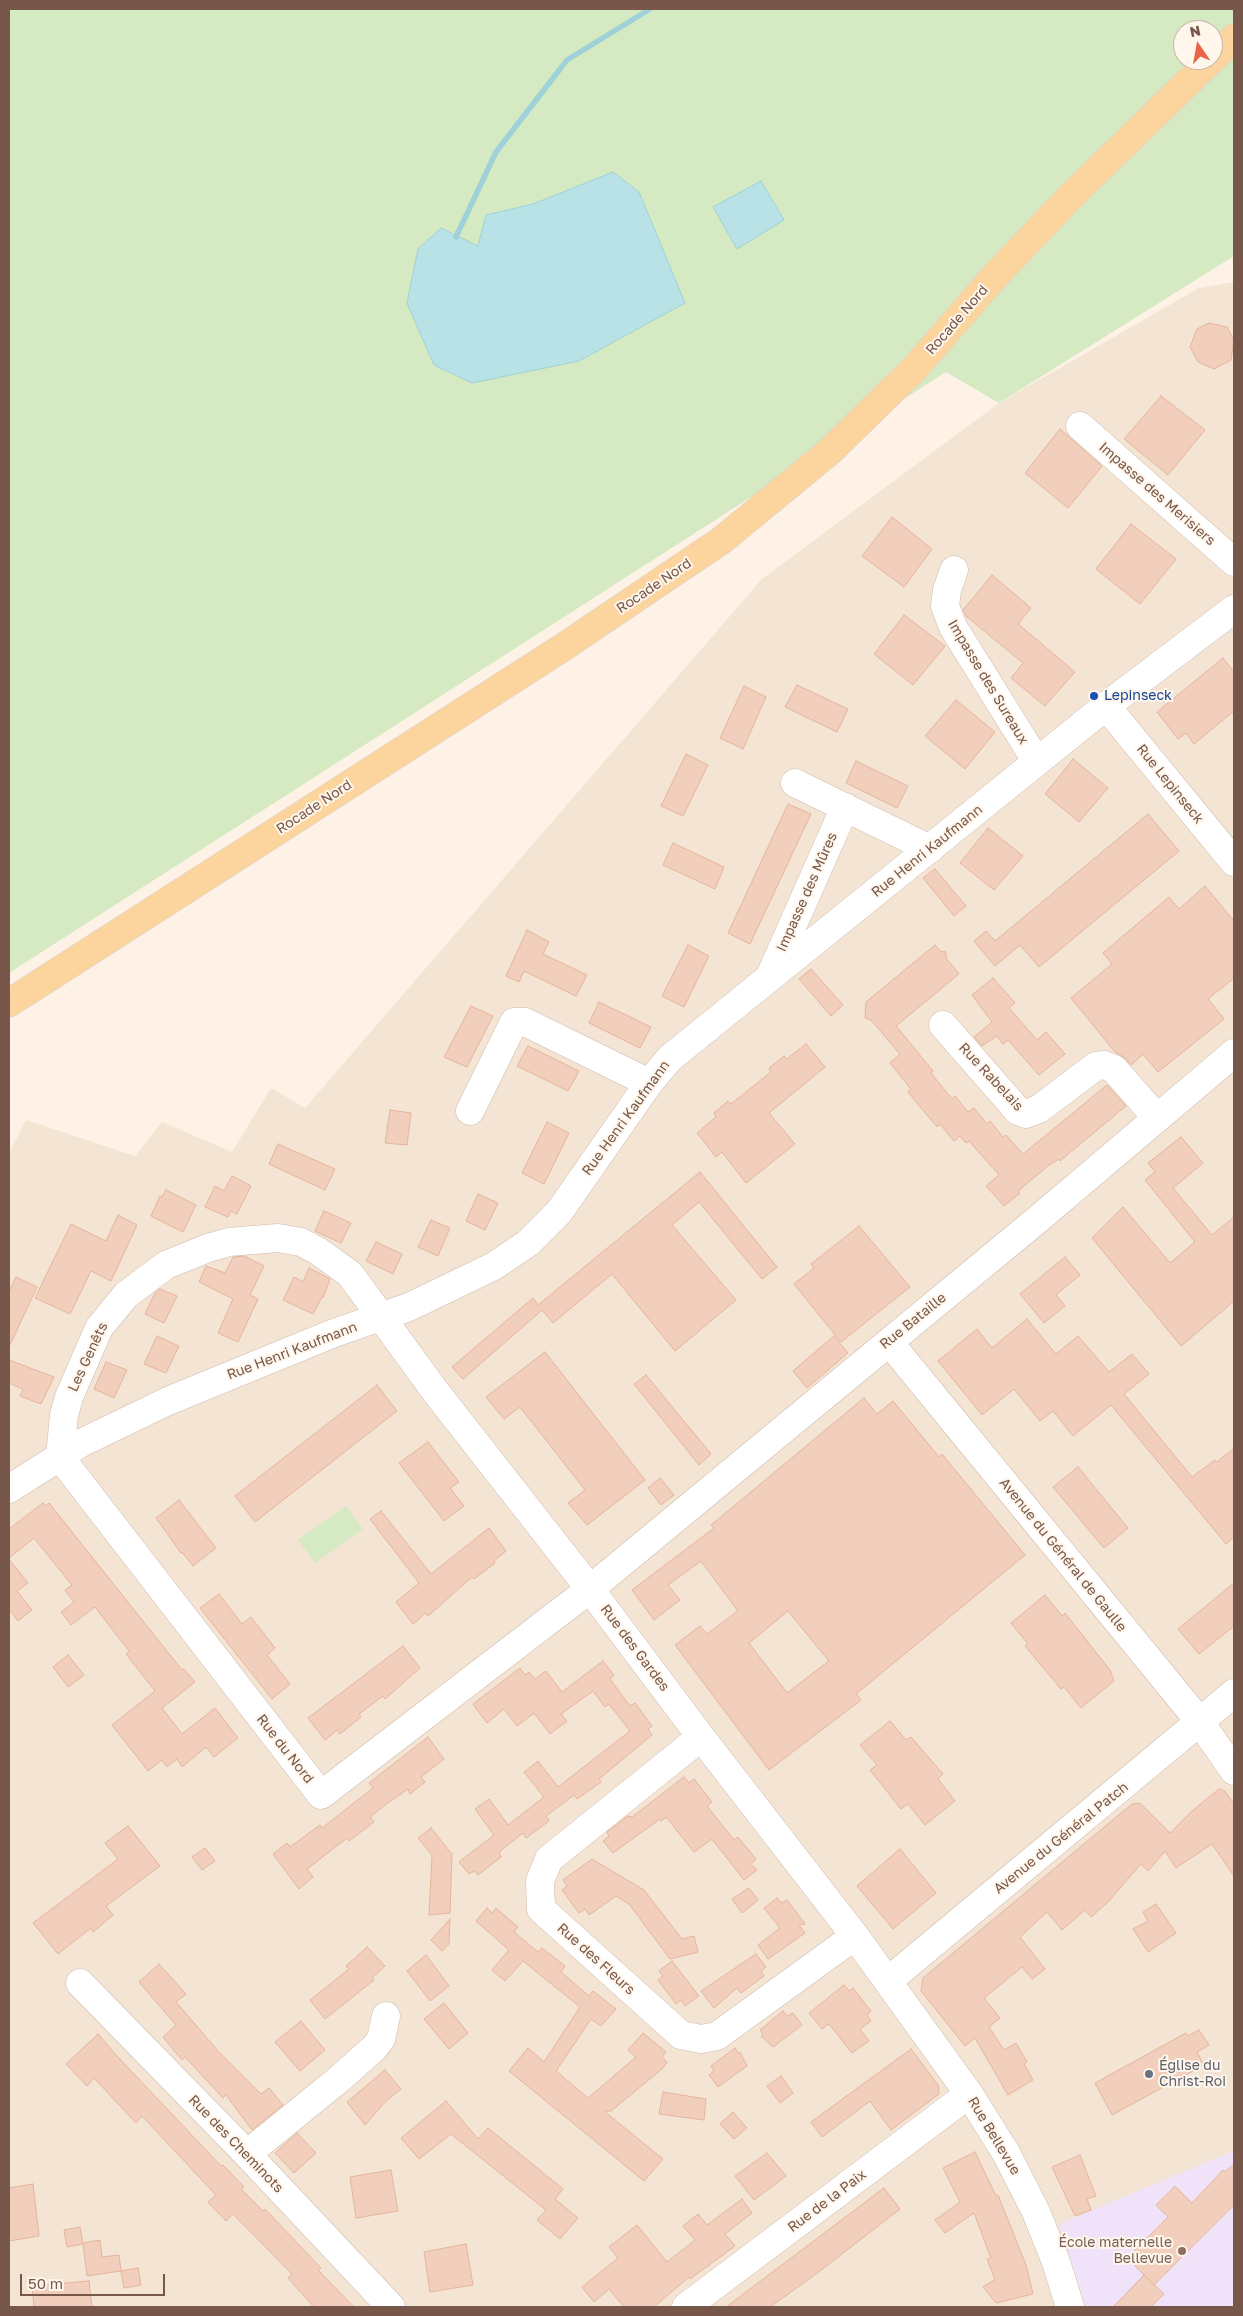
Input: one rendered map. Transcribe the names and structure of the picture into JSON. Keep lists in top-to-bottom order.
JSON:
{
  "streets": {
    "main road": ["Rocade Nord"],
    "street": [
      "Impasse des Merisiers",
      "Impasse des Sureaux",
      "Rue Lepinseck",
      "Rue Henri Kaufmann",
      "Impasse des Mûres",
      "Rue Rabelais",
      "Rue Bataille",
      "Les Genêts",
      "Avenue du Général de Gaulle",
      "Rue des Gardes",
      "Rue du Nord",
      "Avenue du Général Patch",
      "Rue des Fleurs",
      "Rue Bellevue",
      "Rue des Cheminots",
      "Rue de la Paix"
    ]
  },
  "crossings": [
    ["Impasse des Sureaux", "Rue Henri Kaufmann"],
    ["Rue Lepinseck", "Rue Henri Kaufmann"],
    ["Rue Henri Kaufmann", "Impasse des Mûres"],
    ["Rue Henri Kaufmann", "Les Genêts"],
    ["Rue Henri Kaufmann", "Rue des Gardes"],
    ["Rue Henri Kaufmann", "Rue du Nord"],
    ["Rue Rabelais", "Rue Bataille"],
    ["Rue Bataille", "Avenue du Général de Gaulle"],
    ["Rue Bataille", "Rue des Gardes"],
    ["Rue Bataille", "Rue du Nord"],
    ["Les Genêts", "Rue des Gardes"],
    ["Les Genêts", "Rue du Nord"],
    ["Avenue du Général de Gaulle", "Avenue du Général Patch"],
    ["Rue des Gardes", "Rue du Nord"],
    ["Rue des Gardes", "Avenue du Général Patch"],
    ["Rue des Gardes", "Rue des Fleurs"],
    ["Rue des Gardes", "Rue Bellevue"],
    ["Avenue du Général Patch", "Rue Bellevue"],
    ["Rue Bellevue", "Rue de la Paix"]
  ],
  "places": ["Lepinseck", "Église du Christ-Roi", "École maternelle Bellevue"],
  "scale_bar": "50 m",
  "north": "top"
}
